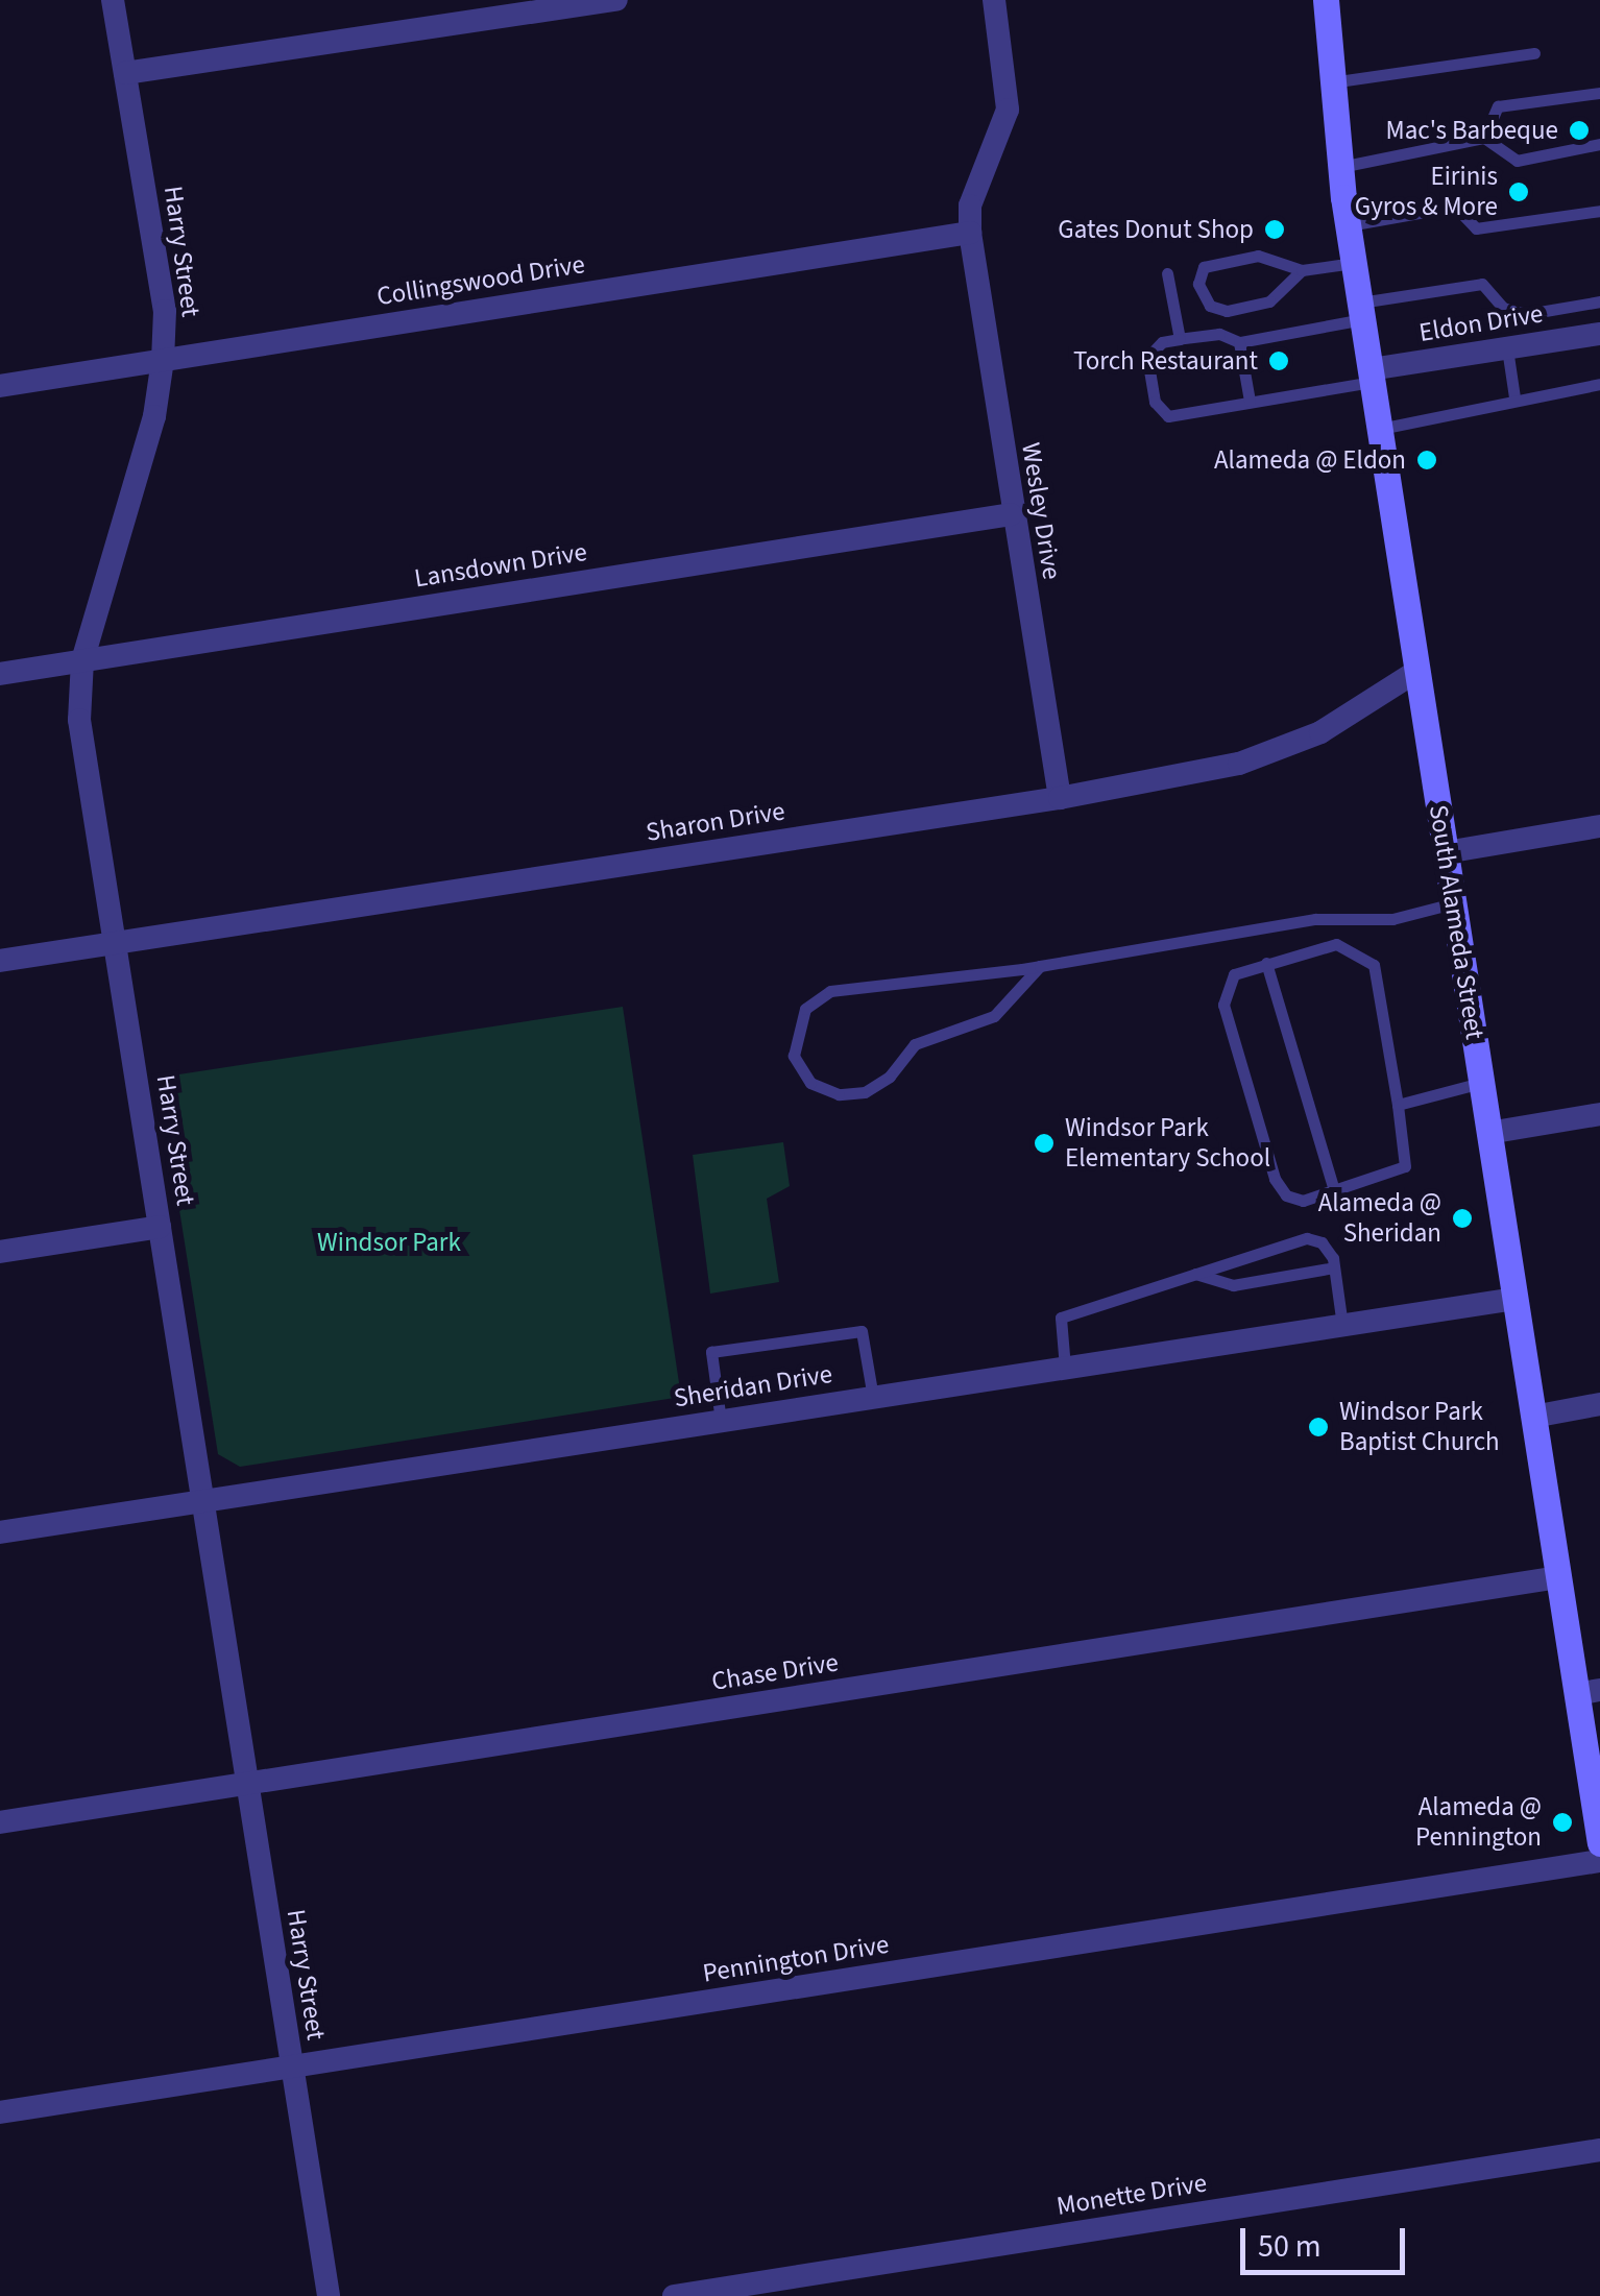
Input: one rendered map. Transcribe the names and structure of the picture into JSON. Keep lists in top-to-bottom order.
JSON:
{
  "streets": {
    "main road": ["South Alameda Street"],
    "street": [
      "Harry Street",
      "Collingswood Drive",
      "Eldon Drive",
      "Wesley Drive",
      "Lansdown Drive",
      "Sharon Drive",
      "Sheridan Drive",
      "Chase Drive",
      "Pennington Drive",
      "Monette Drive"
    ]
  },
  "crossings": [
    ["Harry Street", "Collingswood Drive"],
    ["Harry Street", "Lansdown Drive"],
    ["Harry Street", "Sharon Drive"],
    ["Harry Street", "Sheridan Drive"],
    ["Harry Street", "Chase Drive"],
    ["Harry Street", "Pennington Drive"],
    ["Collingswood Drive", "Wesley Drive"],
    ["Eldon Drive", "South Alameda Street"],
    ["Wesley Drive", "Lansdown Drive"],
    ["Wesley Drive", "Sharon Drive"],
    ["Sharon Drive", "South Alameda Street"],
    ["South Alameda Street", "Sheridan Drive"],
    ["South Alameda Street", "Chase Drive"]
  ],
  "parks": ["Windsor Park"],
  "places": [
    "Mac's Barbeque",
    "Eirinis Gyros & More",
    "Gates Donut Shop",
    "Torch Restaurant",
    "Alameda @ Eldon",
    "Windsor Park Elementary School",
    "Alameda @ Sheridan",
    "Windsor Park Baptist Church",
    "Alameda @ Pennington"
  ],
  "scale_bar": "50 m"
}
